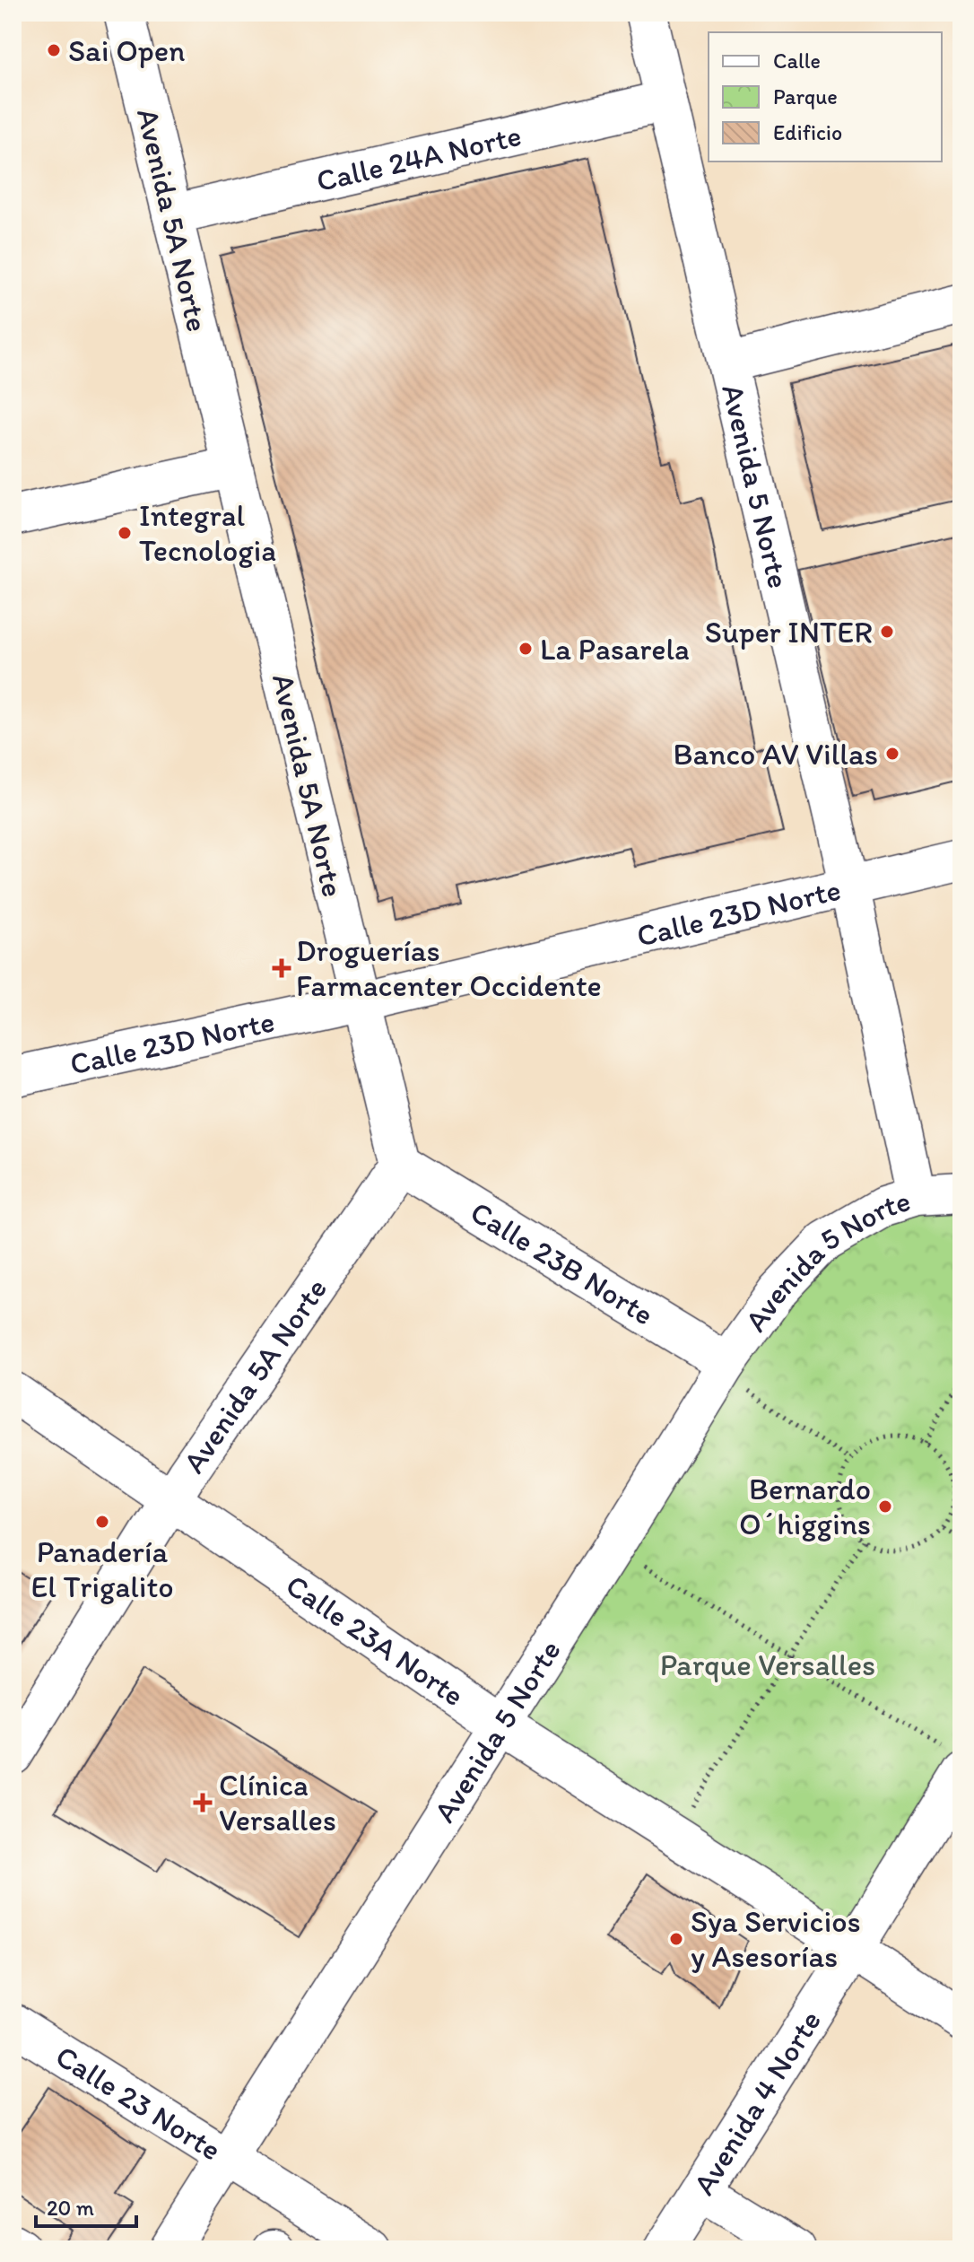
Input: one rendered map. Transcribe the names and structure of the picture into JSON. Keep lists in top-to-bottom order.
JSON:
{
  "streets": {
    "street": [
      "Calle 24A Norte",
      "Avenida 5A Norte",
      "Avenida 5 Norte",
      "Calle 23D Norte",
      "Calle 23B Norte",
      "Calle 23A Norte",
      "Calle 23 Norte",
      "Avenida 4 Norte"
    ]
  },
  "crossings": [
    ["Calle 24A Norte", "Avenida 5A Norte"],
    ["Calle 24A Norte", "Avenida 5 Norte"],
    ["Avenida 5A Norte", "Calle 23D Norte"],
    ["Avenida 5A Norte", "Calle 23B Norte"],
    ["Avenida 5A Norte", "Calle 23A Norte"],
    ["Avenida 5 Norte", "Calle 23D Norte"],
    ["Avenida 5 Norte", "Calle 23B Norte"],
    ["Avenida 5 Norte", "Calle 23A Norte"],
    ["Avenida 5 Norte", "Calle 23 Norte"],
    ["Calle 23A Norte", "Avenida 4 Norte"]
  ],
  "parks": ["Parque Versalles"],
  "places": {
    "other": [
      "Sai Open",
      "Integral Tecnologia",
      "Super INTER",
      "La Pasarela",
      "Banco AV Villas",
      "Bernardo O´higgins",
      "Panadería El Trigalito",
      "Sya Servicios y Asesorías"
    ],
    "health": ["Droguerías Farmacenter Occidente", "Clínica Versalles"]
  },
  "legend": ["Calle", "Parque", "Edificio"],
  "scale_bar": "20 m"
}
